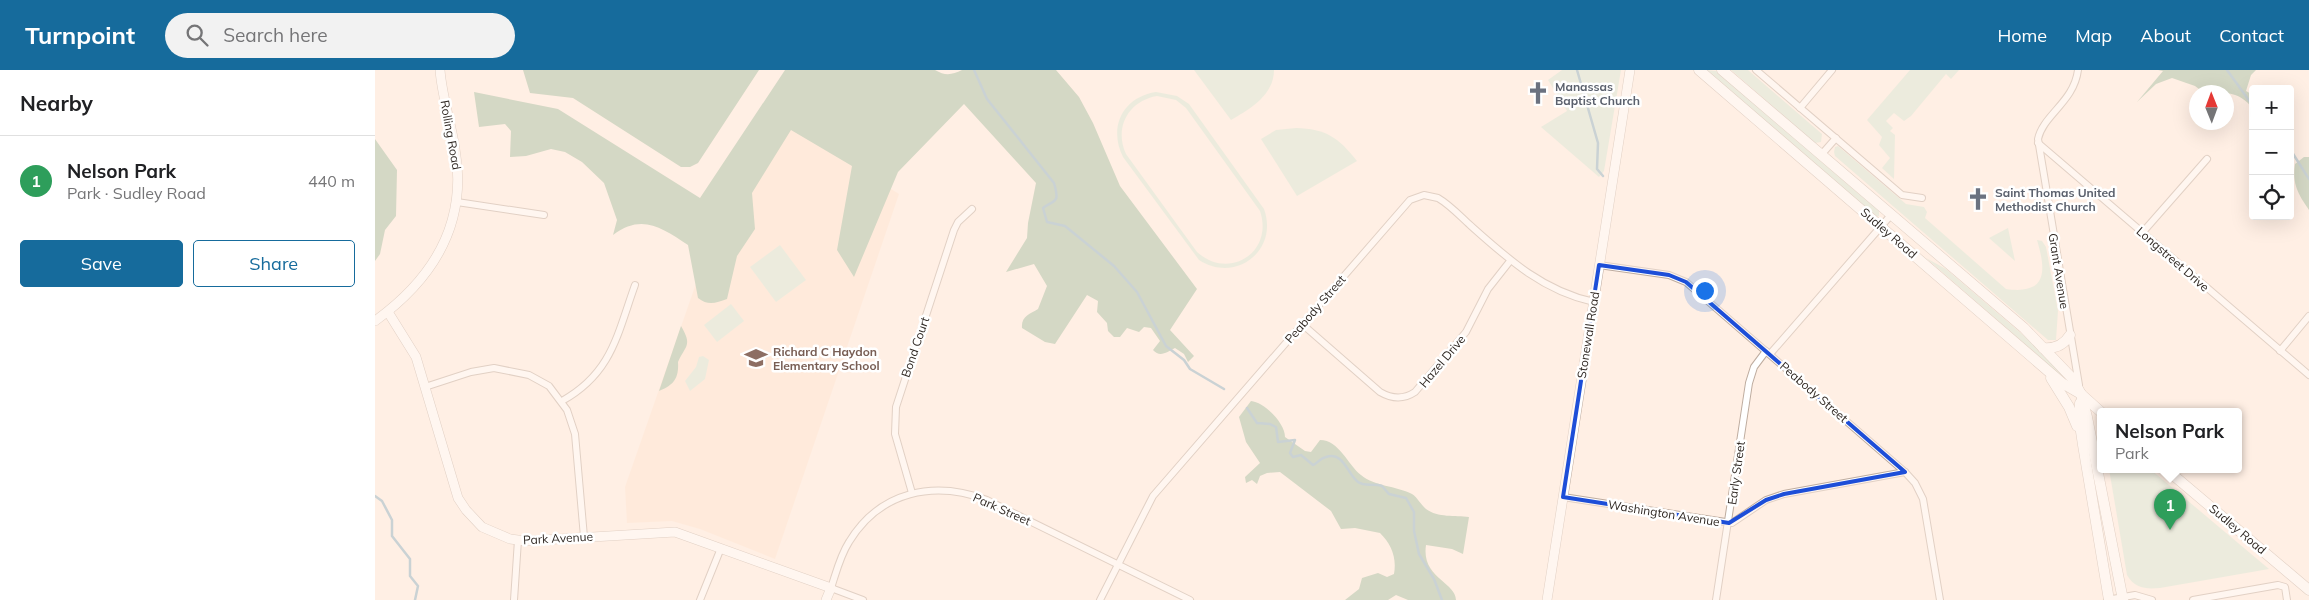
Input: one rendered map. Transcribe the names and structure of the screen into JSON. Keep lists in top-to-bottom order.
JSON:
{
  "streets": {
    "main road": ["Sudley Road", "Grant Avenue"],
    "street": [
      "Rolling Road",
      "Longstreet Drive",
      "Peabody Street",
      "Stonewall Road",
      "Bond Court",
      "Hazel Drive",
      "Early Street",
      "Park Street",
      "Washington Avenue",
      "Park Avenue"
    ]
  },
  "crossings": [
    ["Rolling Road", "Park Avenue"],
    ["Sudley Road", "Grant Avenue"],
    ["Sudley Road", "Early Street"],
    ["Longstreet Drive", "Grant Avenue"],
    ["Peabody Street", "Stonewall Road"],
    ["Peabody Street", "Hazel Drive"],
    ["Peabody Street", "Early Street"],
    ["Peabody Street", "Park Street"],
    ["Peabody Street", "Washington Avenue"],
    ["Stonewall Road", "Washington Avenue"],
    ["Bond Court", "Park Street"],
    ["Early Street", "Washington Avenue"],
    ["Park Street", "Park Avenue"]
  ],
  "places": {
    "church": ["Manassas Baptist Church", "Saint Thomas United Methodist Church"],
    "school or university": ["Richard C Haydon Elementary School"]
  },
  "north": "top",
  "page": {
    "header": "Turnpoint",
    "search": "Search here",
    "nav": [
      "Home",
      "Map",
      "About",
      "Contact"
    ],
    "heading": "Nearby",
    "map_buttons": ["+", "−"],
    "list": [
      {
        "mark": "1",
        "name": "Nelson Park",
        "note": "Park · Sudley Road",
        "value": "440 m"
      }
    ],
    "buttons": ["Save", "Share"],
    "popup": ["Nelson Park", "Park"],
    "pins": "1"
  }
}
